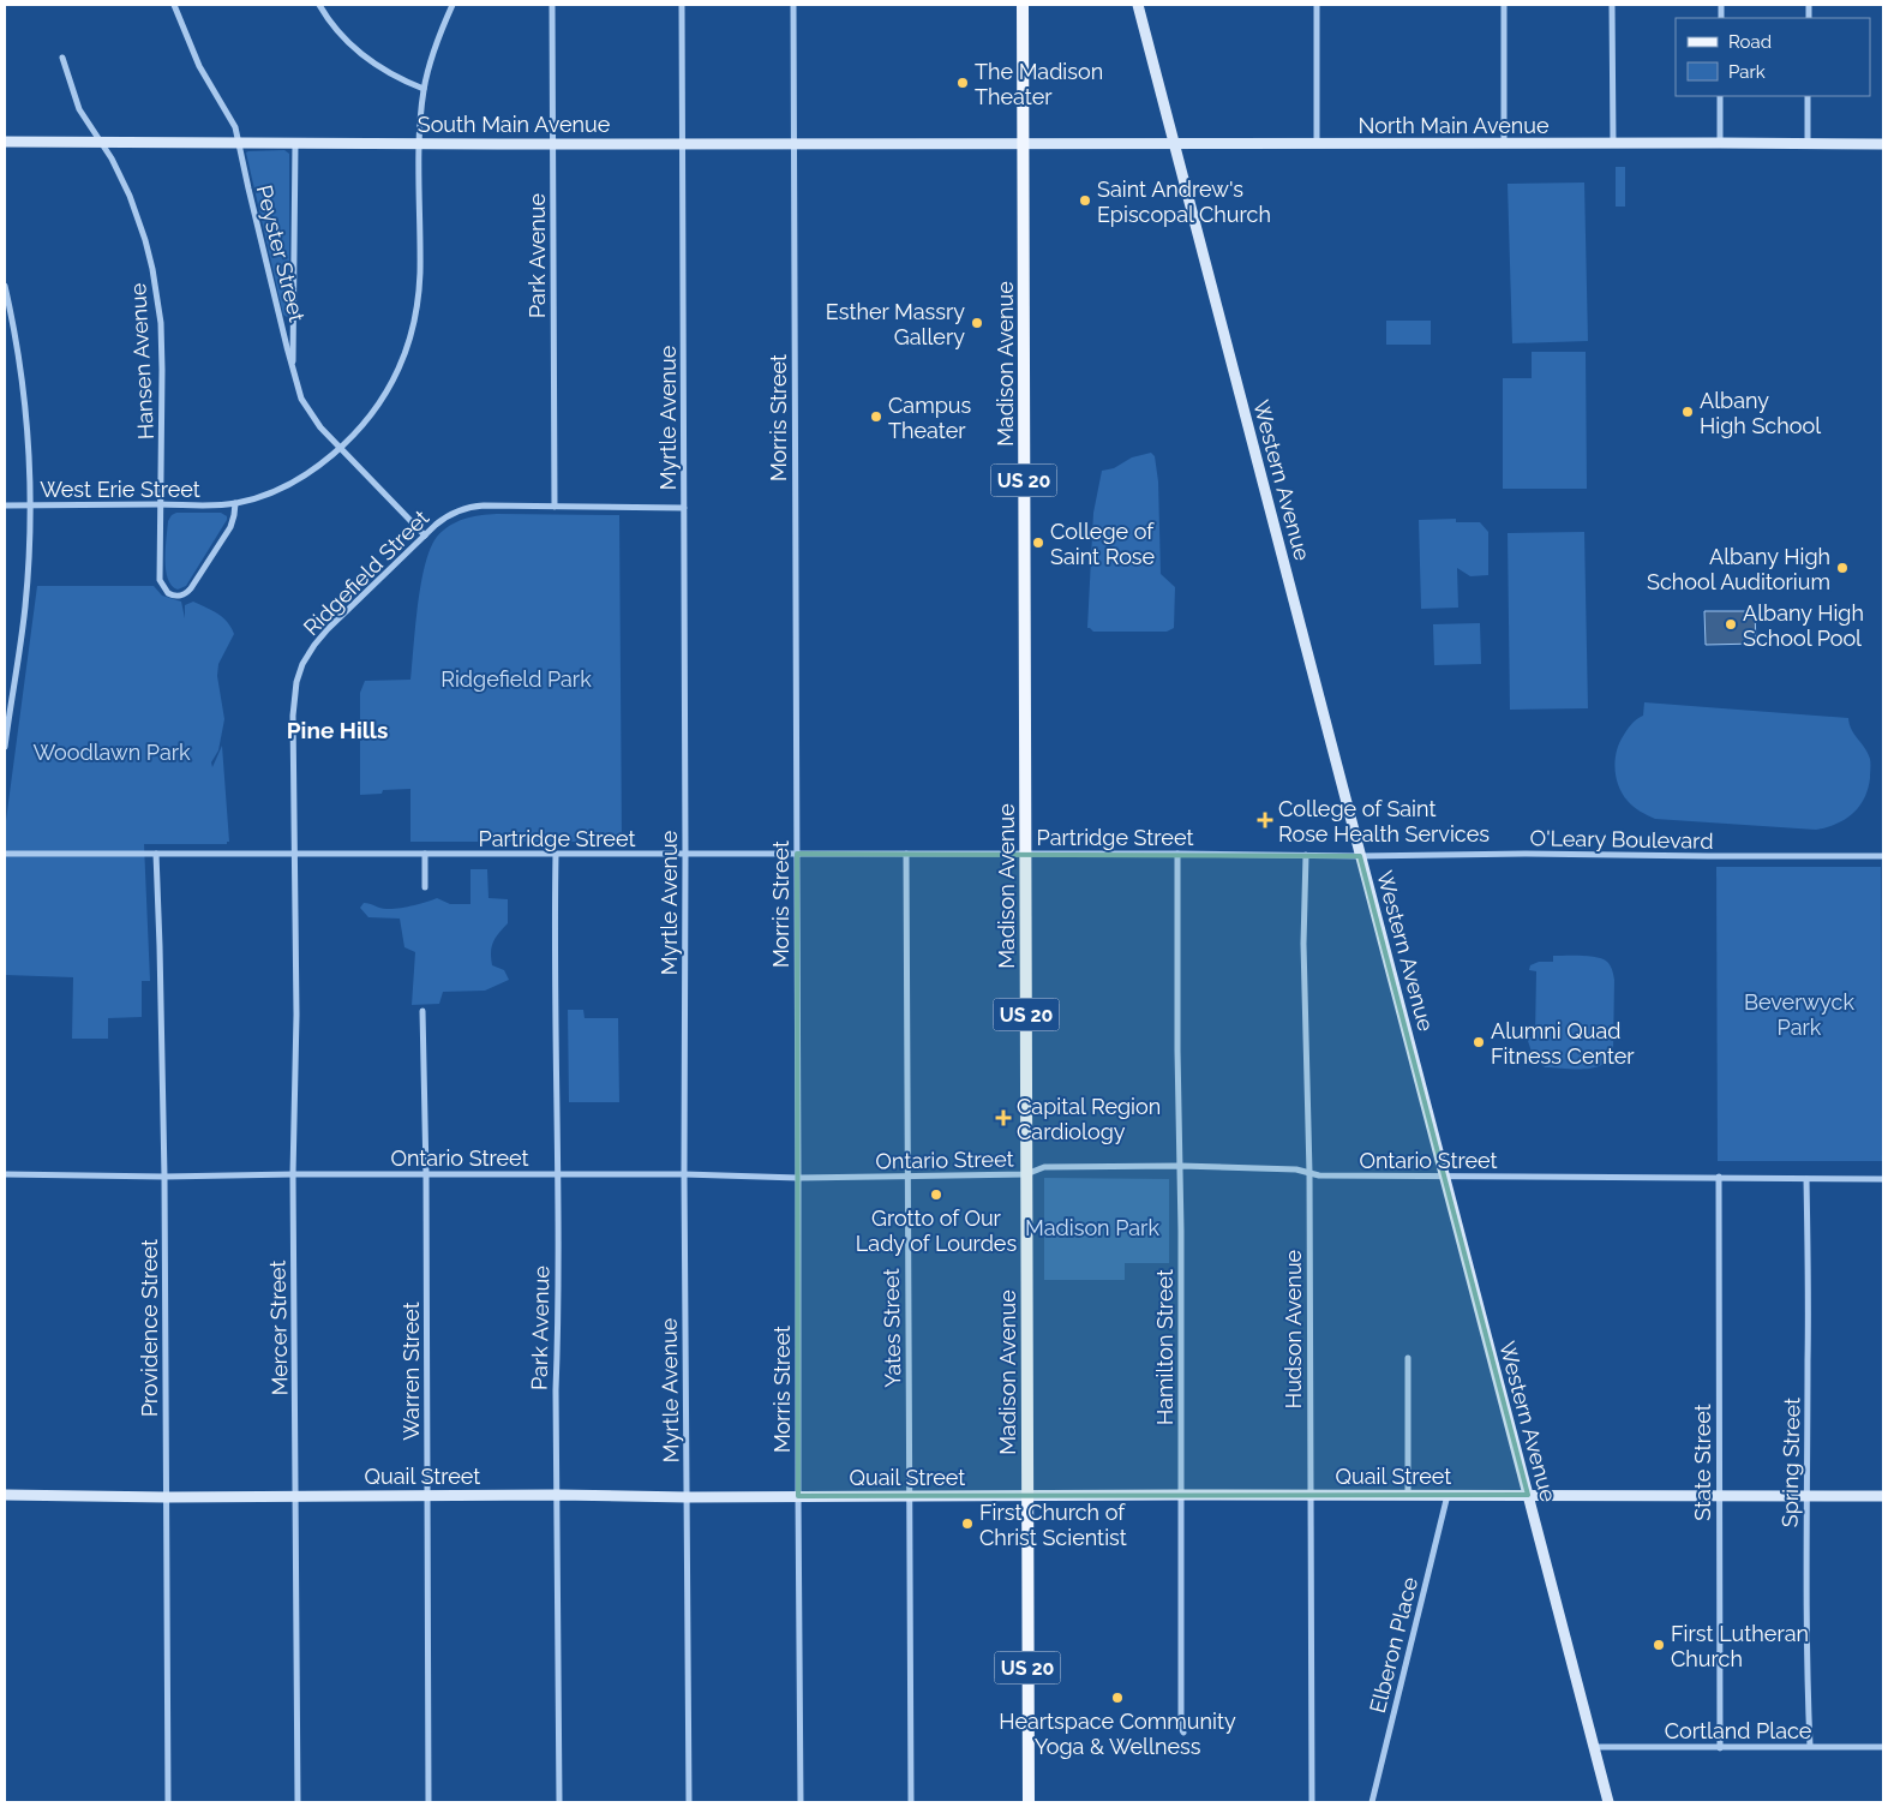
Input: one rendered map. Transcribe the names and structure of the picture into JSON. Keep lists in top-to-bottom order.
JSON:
{
  "streets": {
    "main road": ["Madison Avenue", "US 20"],
    "street": [
      "South Main Avenue",
      "North Main Avenue",
      "Peyster Street",
      "Park Avenue",
      "Hansen Avenue",
      "Myrtle Avenue",
      "Morris Street",
      "Western Avenue",
      "West Erie Street",
      "Ridgefield Street",
      "Partridge Street",
      "O'Leary Boulevard",
      "Ontario Street",
      "Providence Street",
      "Mercer Street",
      "Yates Street",
      "Hudson Avenue",
      "Hamilton Street",
      "Warren Street",
      "State Street",
      "Spring Street",
      "Quail Street",
      "Elberon Place",
      "Cortland Place"
    ]
  },
  "crossings": [
    ["South Main Avenue", "North Main Avenue"],
    ["South Main Avenue", "Peyster Street"],
    ["South Main Avenue", "Park Avenue"],
    ["South Main Avenue", "Hansen Avenue"],
    ["South Main Avenue", "Madison Avenue"],
    ["South Main Avenue", "Myrtle Avenue"],
    ["South Main Avenue", "Morris Street"],
    ["South Main Avenue", "West Erie Street"],
    ["North Main Avenue", "Madison Avenue"],
    ["North Main Avenue", "Western Avenue"],
    ["Peyster Street", "West Erie Street"],
    ["Peyster Street", "Ridgefield Street"],
    ["Park Avenue", "Ridgefield Street"],
    ["Park Avenue", "Partridge Street"],
    ["Park Avenue", "Ontario Street"],
    ["Park Avenue", "Quail Street"],
    ["Hansen Avenue", "West Erie Street"],
    ["Madison Avenue", "Partridge Street"],
    ["Madison Avenue", "Ontario Street"],
    ["Madison Avenue", "Quail Street"],
    ["Myrtle Avenue", "Ridgefield Street"],
    ["Myrtle Avenue", "Partridge Street"],
    ["Myrtle Avenue", "Ontario Street"],
    ["Myrtle Avenue", "Quail Street"],
    ["Morris Street", "Partridge Street"],
    ["Morris Street", "Ontario Street"],
    ["Morris Street", "Quail Street"],
    ["Western Avenue", "Partridge Street"],
    ["Western Avenue", "O'Leary Boulevard"],
    ["Western Avenue", "Ontario Street"],
    ["Western Avenue", "Quail Street"],
    ["Western Avenue", "Cortland Place"],
    ["Ridgefield Street", "Partridge Street"],
    ["Ridgefield Street", "Mercer Street"],
    ["Partridge Street", "O'Leary Boulevard"],
    ["Partridge Street", "Providence Street"],
    ["Partridge Street", "Mercer Street"],
    ["Partridge Street", "Yates Street"],
    ["Partridge Street", "Hudson Avenue"],
    ["Partridge Street", "Hamilton Street"],
    ["Ontario Street", "Providence Street"],
    ["Ontario Street", "Mercer Street"],
    ["Ontario Street", "Yates Street"],
    ["Ontario Street", "Hudson Avenue"],
    ["Ontario Street", "Hamilton Street"],
    ["Ontario Street", "Warren Street"],
    ["Ontario Street", "State Street"],
    ["Ontario Street", "Spring Street"],
    ["Providence Street", "Quail Street"],
    ["Mercer Street", "Quail Street"],
    ["Yates Street", "Quail Street"],
    ["Hudson Avenue", "Quail Street"],
    ["Hamilton Street", "Quail Street"],
    ["Warren Street", "Quail Street"],
    ["State Street", "Quail Street"],
    ["State Street", "Cortland Place"],
    ["Spring Street", "Quail Street"],
    ["Spring Street", "Cortland Place"],
    ["Quail Street", "Elberon Place"]
  ],
  "districts": ["Pine Hills"],
  "parks": [
    "Ridgefield Park",
    "Woodlawn Park",
    "Beverwyck Park",
    "Madison Park"
  ],
  "places": {
    "other": [
      "The Madison Theater",
      "Saint Andrew's Episcopal Church",
      "Esther Massry Gallery",
      "Albany High School",
      "Campus Theater",
      "College of Saint Rose",
      "Albany High School Auditorium",
      "Albany High School Pool",
      "Alumni Quad Fitness Center",
      "Grotto of Our Lady of Lourdes",
      "First Church of Christ Scientist",
      "First Lutheran Church",
      "Heartspace Community Yoga & Wellness"
    ],
    "health": ["College of Saint Rose Health Services", "Capital Region Cardiology"]
  },
  "legend": ["Road", "Park"]
}
